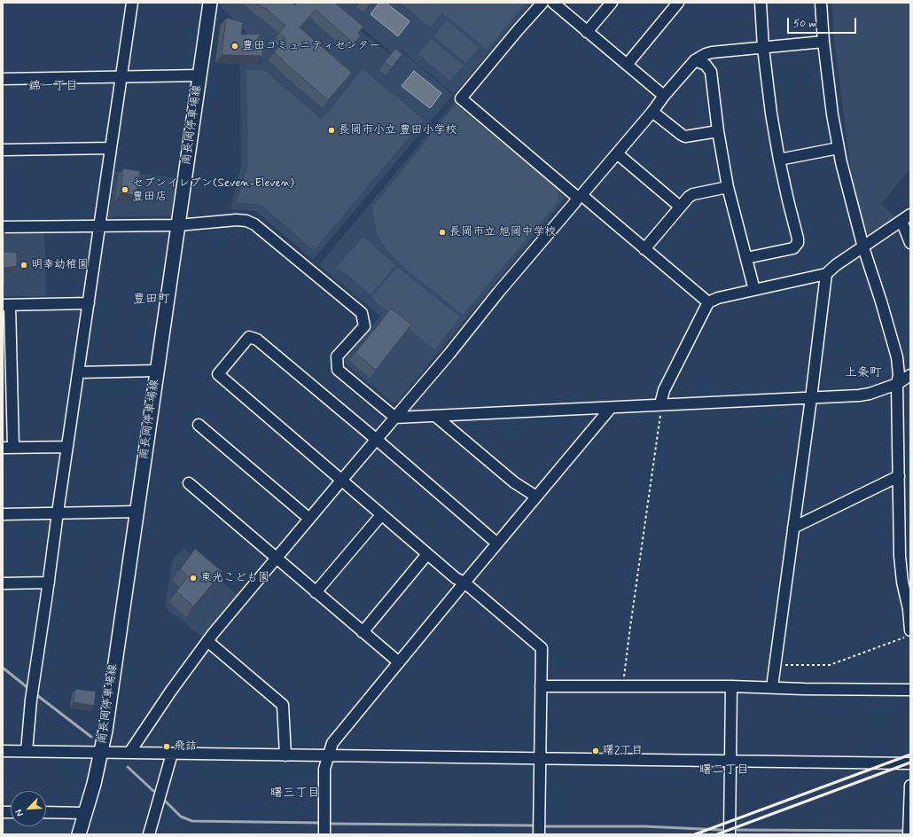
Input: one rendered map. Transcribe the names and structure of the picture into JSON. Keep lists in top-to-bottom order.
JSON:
{
  "streets": {
    "main road": ["南長岡停車場線"]
  },
  "districts": [
    "錦一丁目",
    "豊田町",
    "上条町",
    "曙二丁目",
    "曙三丁目"
  ],
  "places": [
    "豊田コミュニティセンター",
    "長岡市小立 豊田小学校",
    "セブンイレブン(Seven-Eleven) 豊田店",
    "長岡市立 旭岡中学校",
    "明幸幼稚園",
    "東光こども園",
    "飛詰",
    "曙2丁目"
  ],
  "scale_bar": "50 m",
  "north": "bottom left"
}
